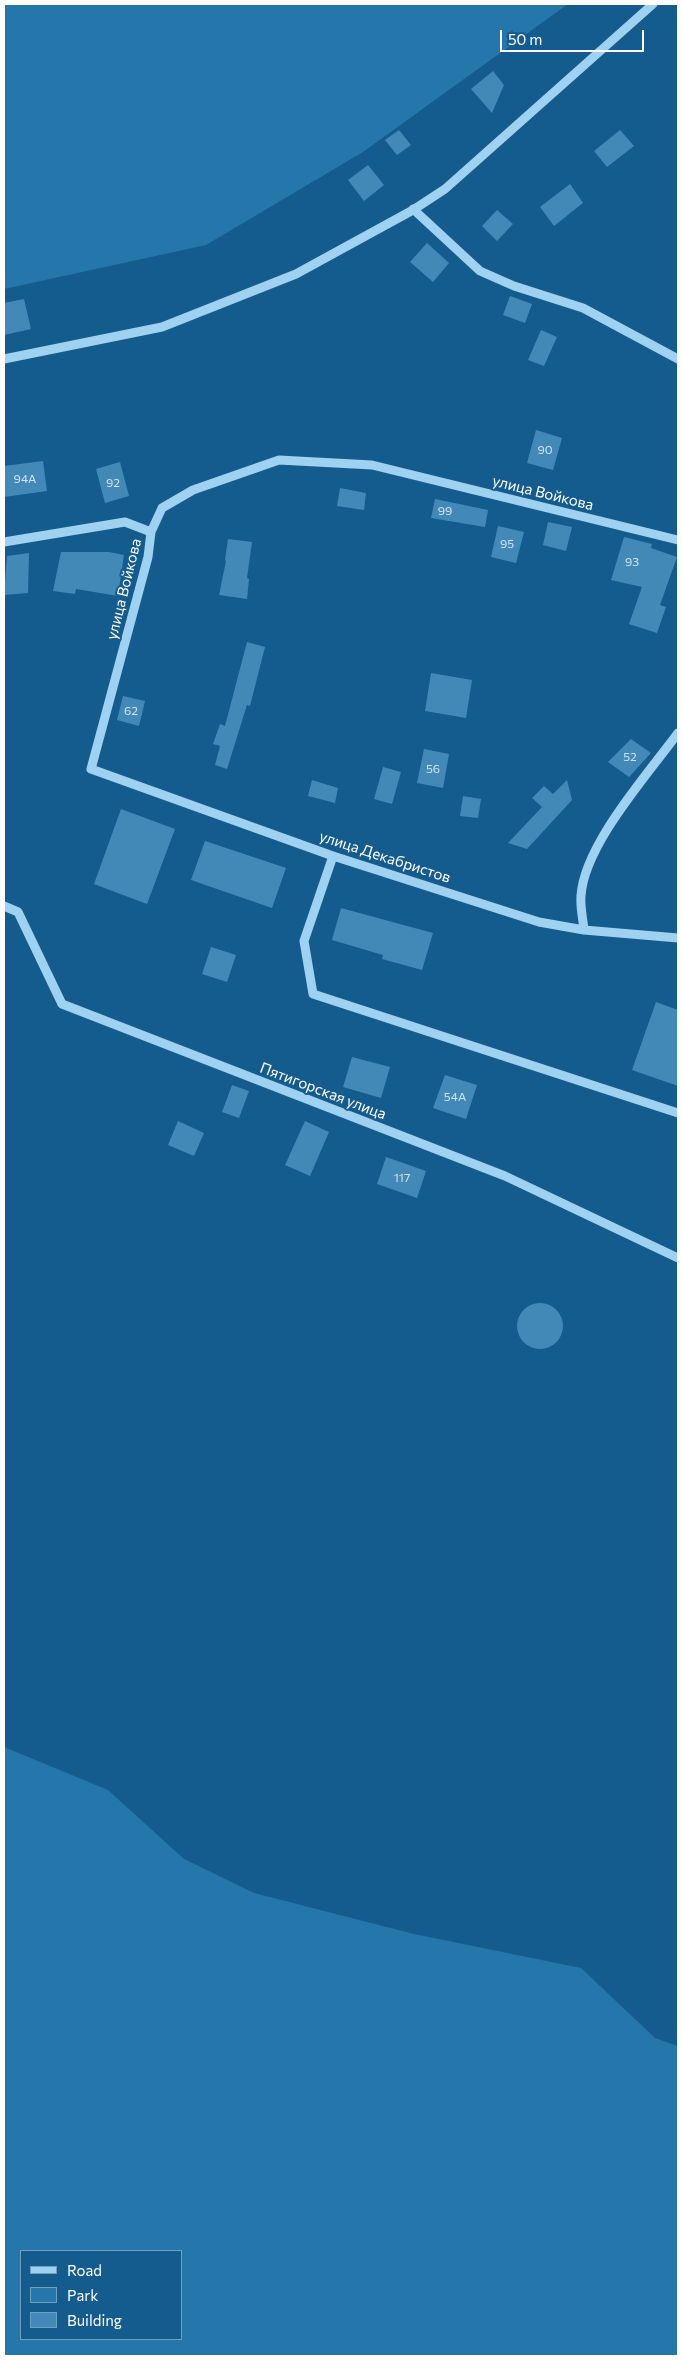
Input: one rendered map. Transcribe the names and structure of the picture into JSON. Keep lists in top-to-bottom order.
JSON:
{
  "streets": {
    "street": ["улица Войкова", "улица Декабристов", "Пятигорская улица"]
  },
  "crossings": [
    ["улица Войкова", "улица Декабристов"]
  ],
  "house_numbers": [
    "90",
    "94А",
    "92",
    "99",
    "95",
    "93",
    "62",
    "52",
    "56",
    "54А",
    "117"
  ],
  "legend": ["Road", "Park", "Building"],
  "scale_bar": "50 m"
}
